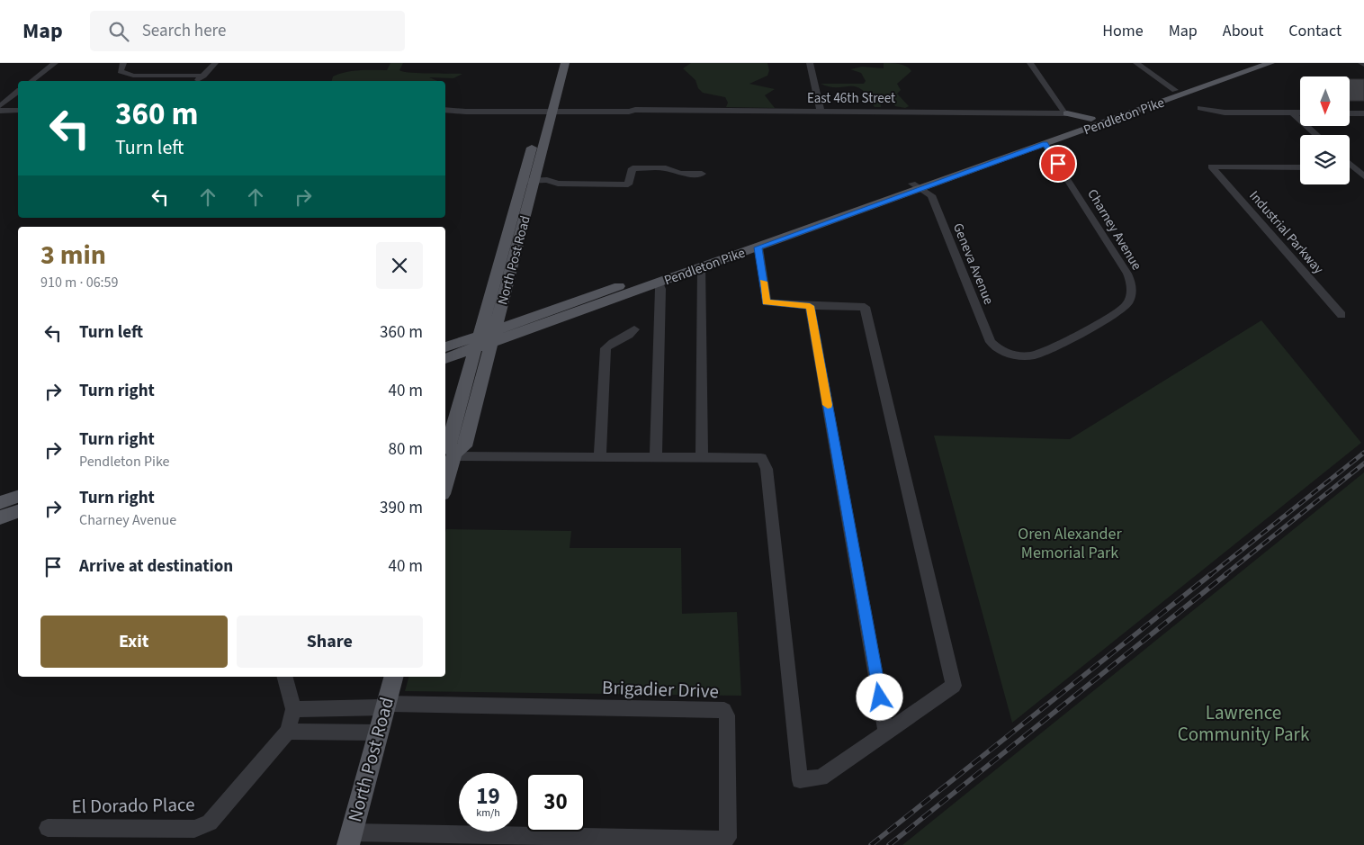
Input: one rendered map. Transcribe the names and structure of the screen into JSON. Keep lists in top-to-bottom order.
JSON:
{
  "streets": {
    "main road": ["Pendleton Pike", "North Post Road"],
    "street": [
      "East 46th Street",
      "Charney Avenue",
      "Industrial Parkway",
      "Geneva Avenue",
      "Brigadier Drive",
      "El Dorado Place"
    ]
  },
  "crossings": [
    ["East 46th Street", "North Post Road"],
    ["Pendleton Pike", "Charney Avenue"],
    ["Pendleton Pike", "North Post Road"],
    ["Pendleton Pike", "Geneva Avenue"],
    ["Charney Avenue", "Geneva Avenue"],
    ["North Post Road", "Brigadier Drive"]
  ],
  "parks": ["Oren Alexander Memorial Park", "Lawrence Community Park"],
  "north": "bottom",
  "page": {
    "header": "Map",
    "search": "Search here",
    "nav": [
      "Home",
      "Map",
      "About",
      "Contact"
    ],
    "turn": ["360 m", "Turn left"],
    "heading": ["3 min", "910 m · 06:59"],
    "list": [
      {
        "name": "Turn left",
        "value": "360 m"
      },
      {
        "name": "Turn right",
        "value": "40 m"
      },
      {
        "name": "Turn right",
        "note": "Pendleton Pike",
        "value": "80 m"
      },
      {
        "name": "Turn right",
        "note": "Charney Avenue",
        "value": "390 m"
      },
      {
        "name": "Arrive at destination",
        "value": "40 m"
      }
    ],
    "buttons": ["Exit", "Share"],
    "speed": "19 km/h",
    "limit": "30"
  }
}
